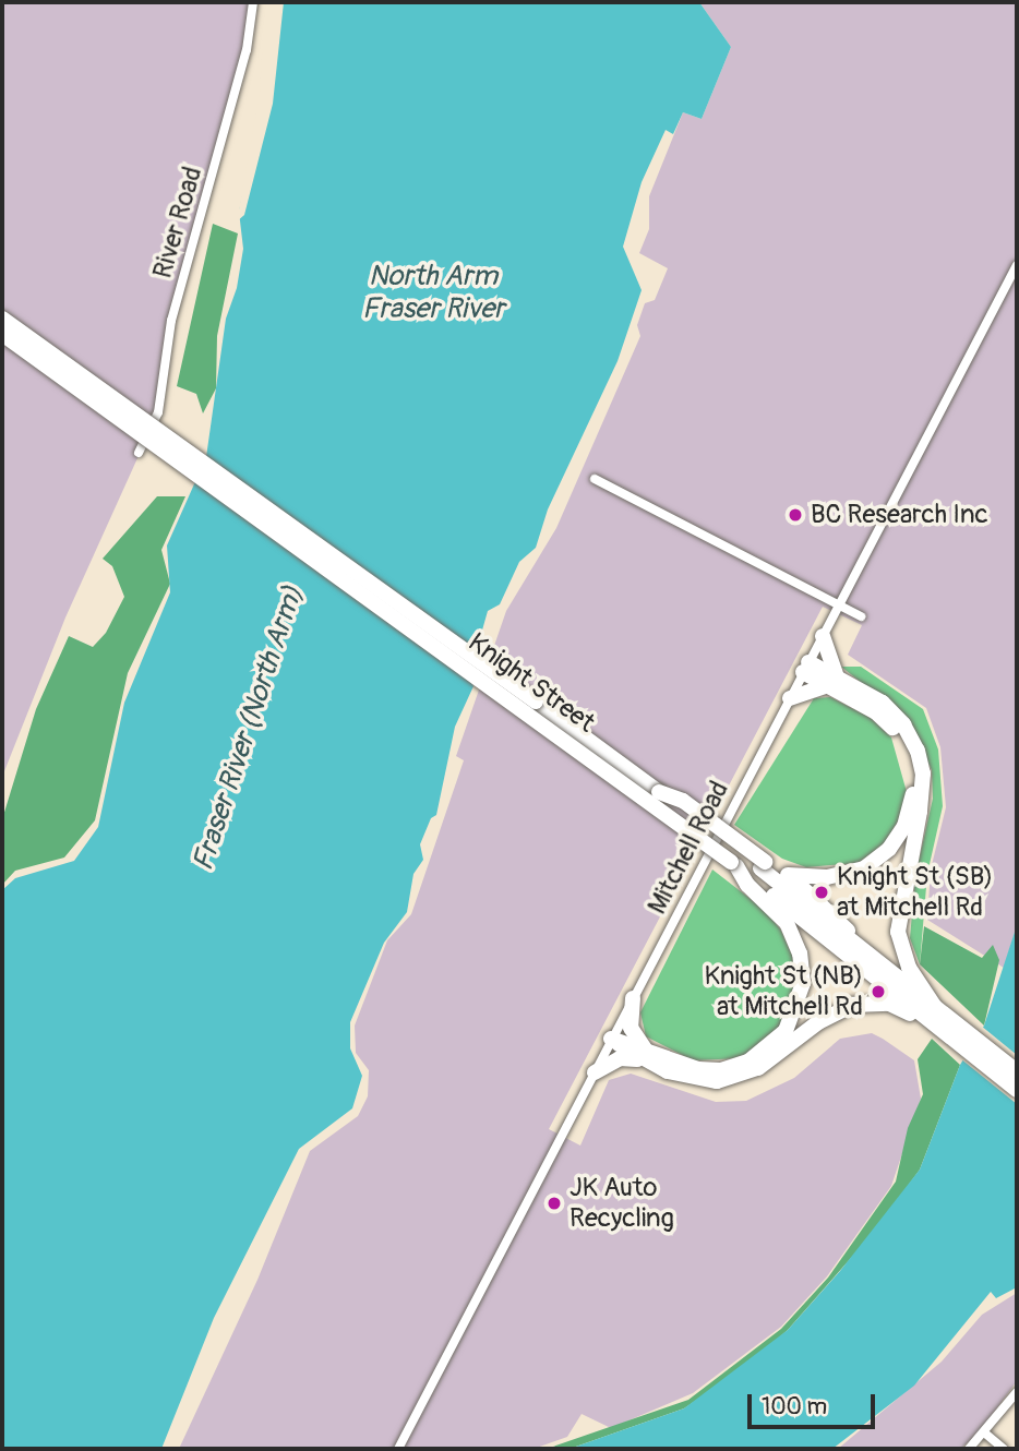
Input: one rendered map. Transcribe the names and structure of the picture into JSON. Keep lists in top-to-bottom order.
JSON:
{
  "streets": {
    "highway": ["Knight Street"],
    "street": ["River Road", "Mitchell Road"]
  },
  "water": ["North Arm Fraser River", "Fraser River (North Arm)"],
  "places": [
    "BC Research Inc",
    "Knight St (SB) at Mitchell Rd",
    "Knight St (NB) at Mitchell Rd",
    "JK Auto Recycling"
  ],
  "scale_bar": "100 m"
}
